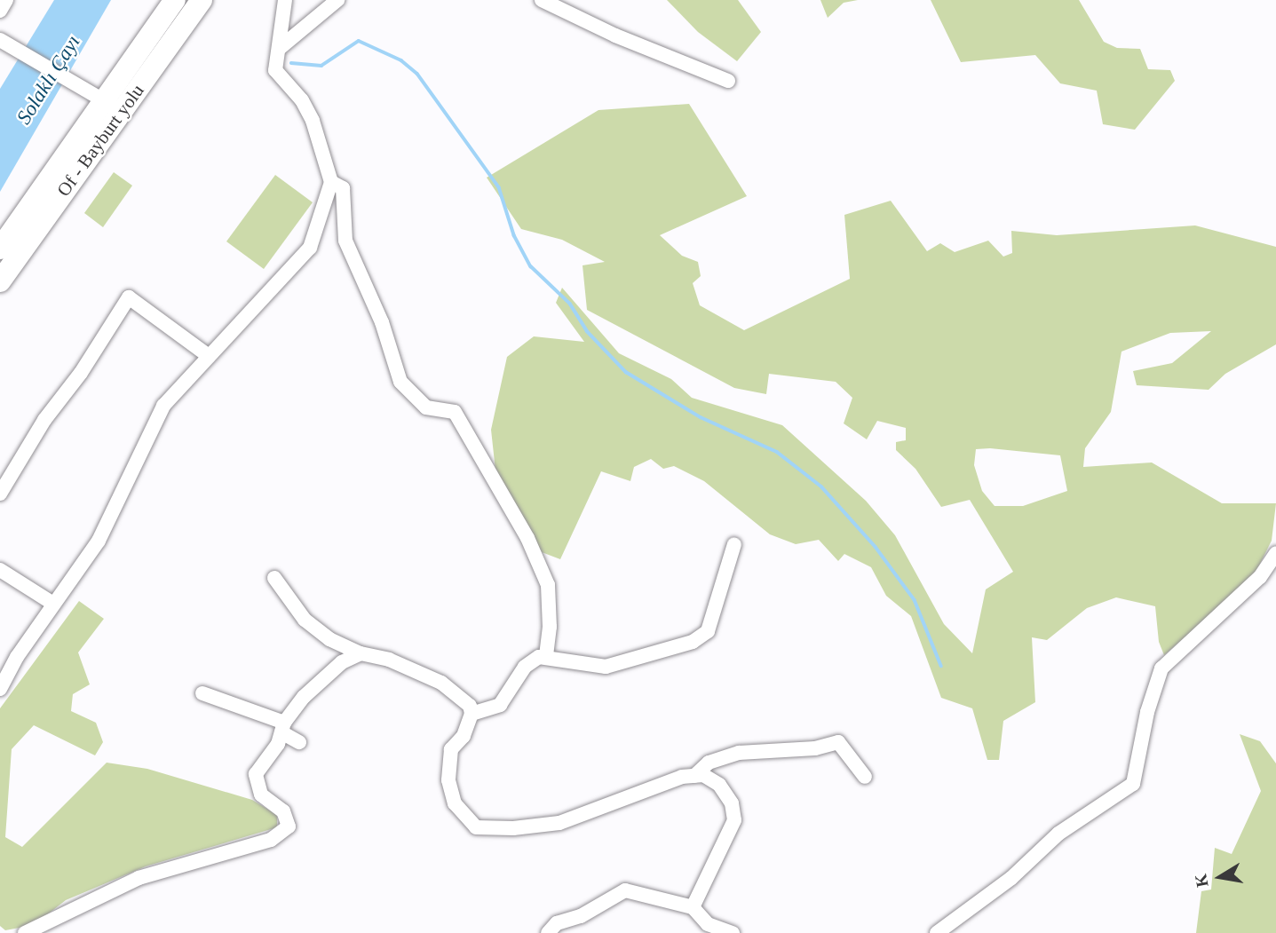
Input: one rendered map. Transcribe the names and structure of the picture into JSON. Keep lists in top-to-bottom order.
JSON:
{
  "streets": {
    "highway": ["Of - Bayburt yolu"]
  },
  "water": ["Solaklı Çayı"],
  "north": "left"
}
